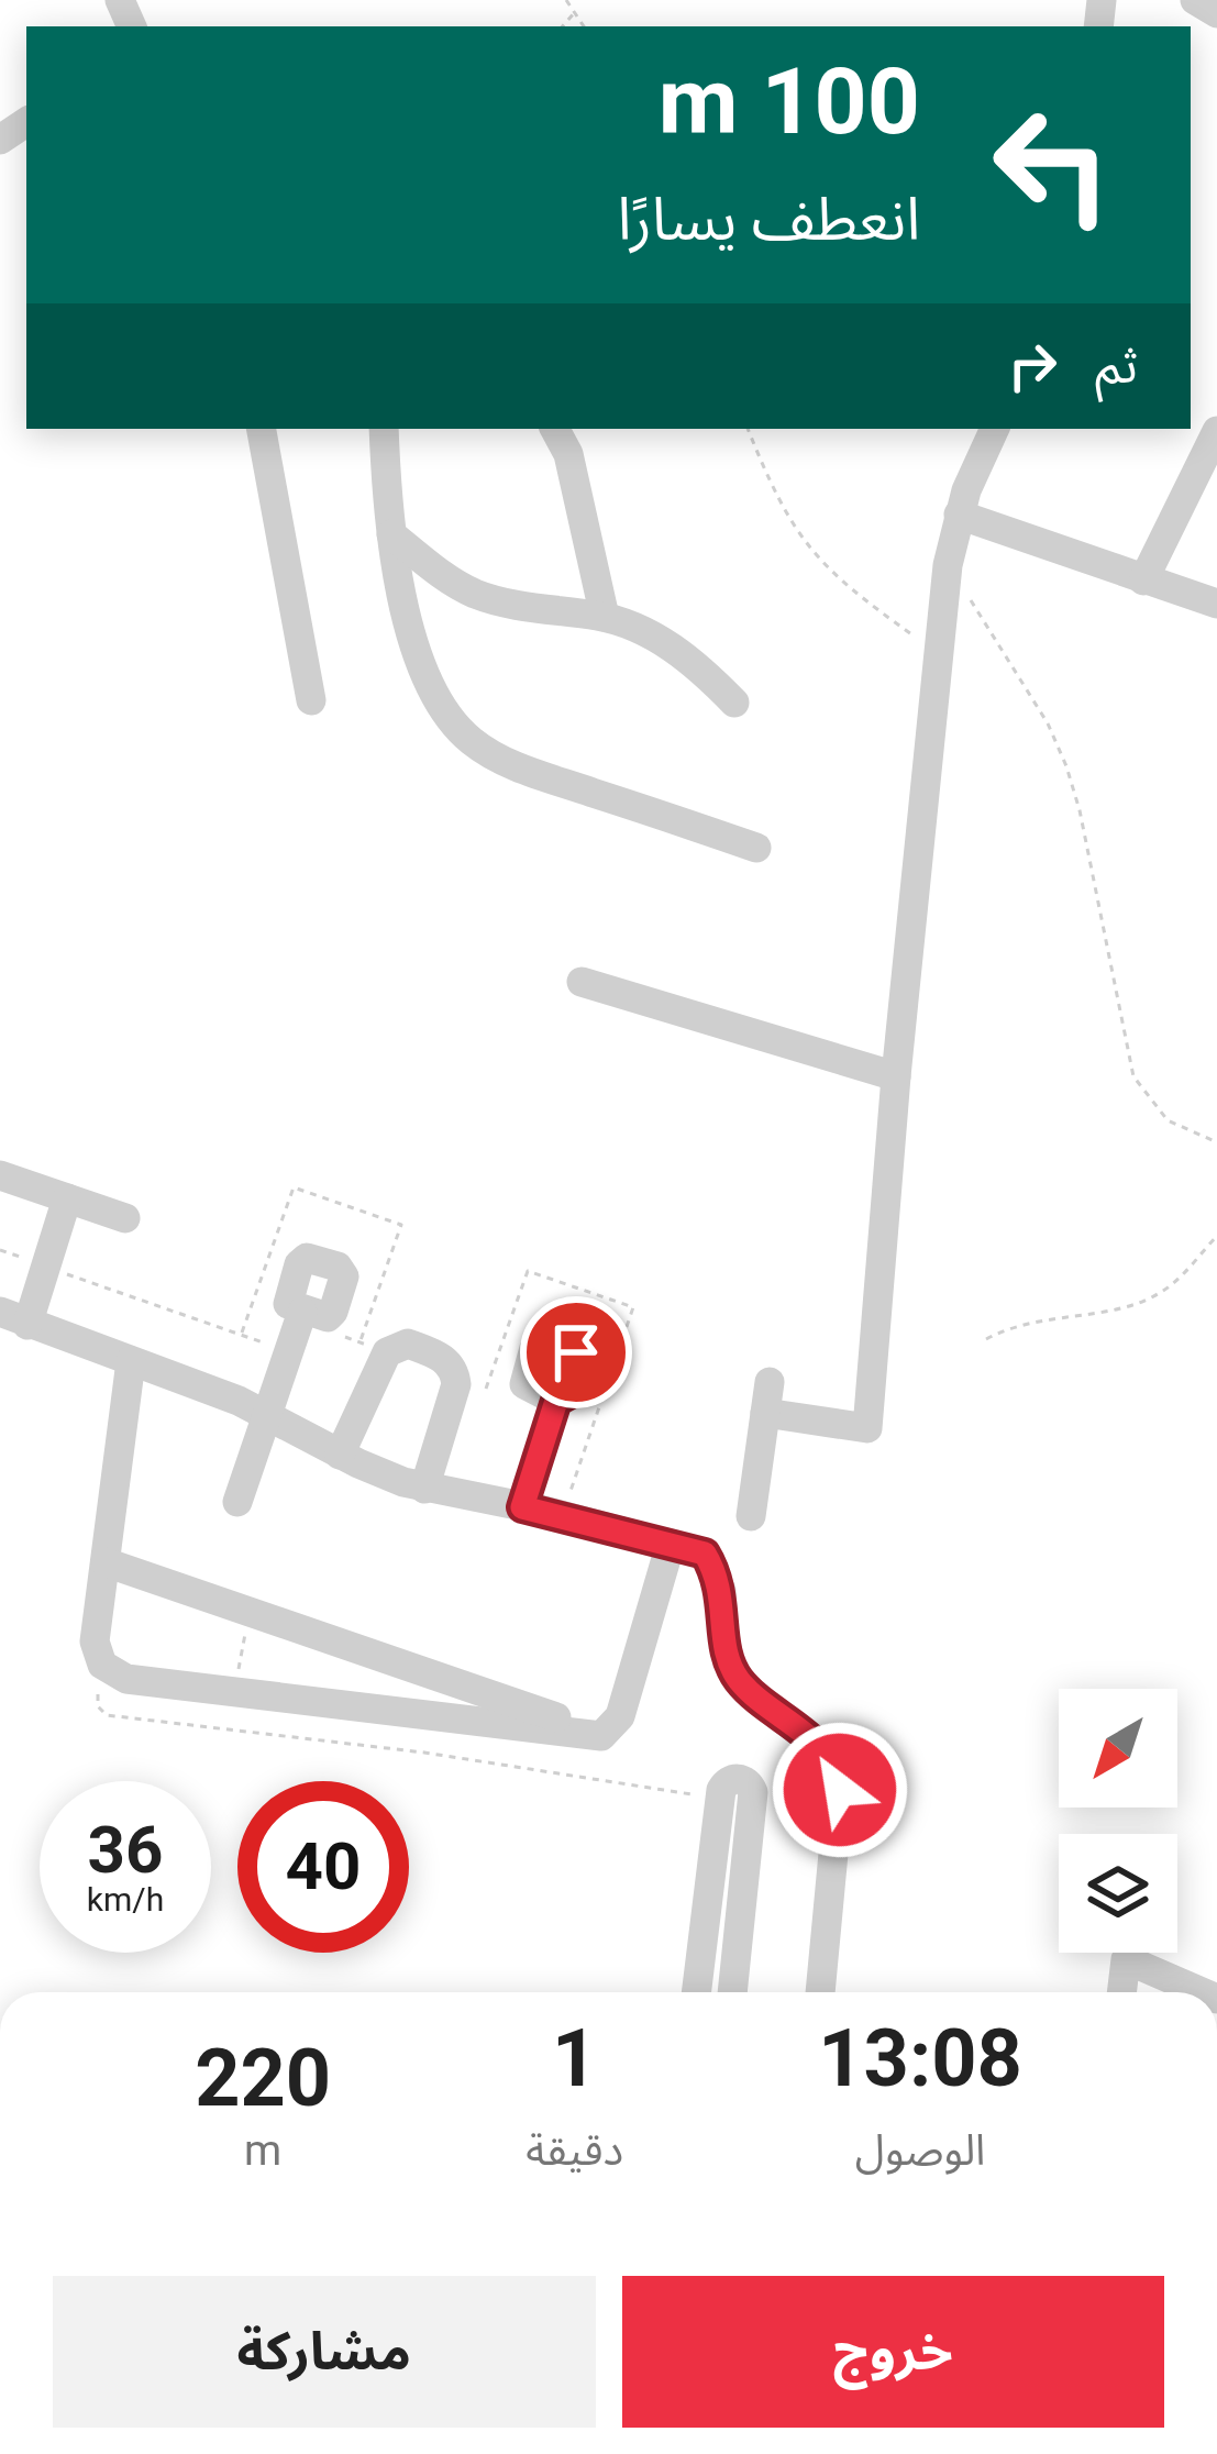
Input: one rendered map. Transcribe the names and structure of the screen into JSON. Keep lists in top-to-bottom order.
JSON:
{
  "north": "bottom left",
  "page": {
    "turn": ["100 m", "انعطف يسارًا"],
    "then": "ثم",
    "speed": "36 km/h",
    "limit": "40",
    "eta": [
      "13:08",
      "الوصول",
      "1",
      "دقيقة",
      "220",
      "m"
    ],
    "buttons": ["خروج", "مشاركة"]
  }
}
